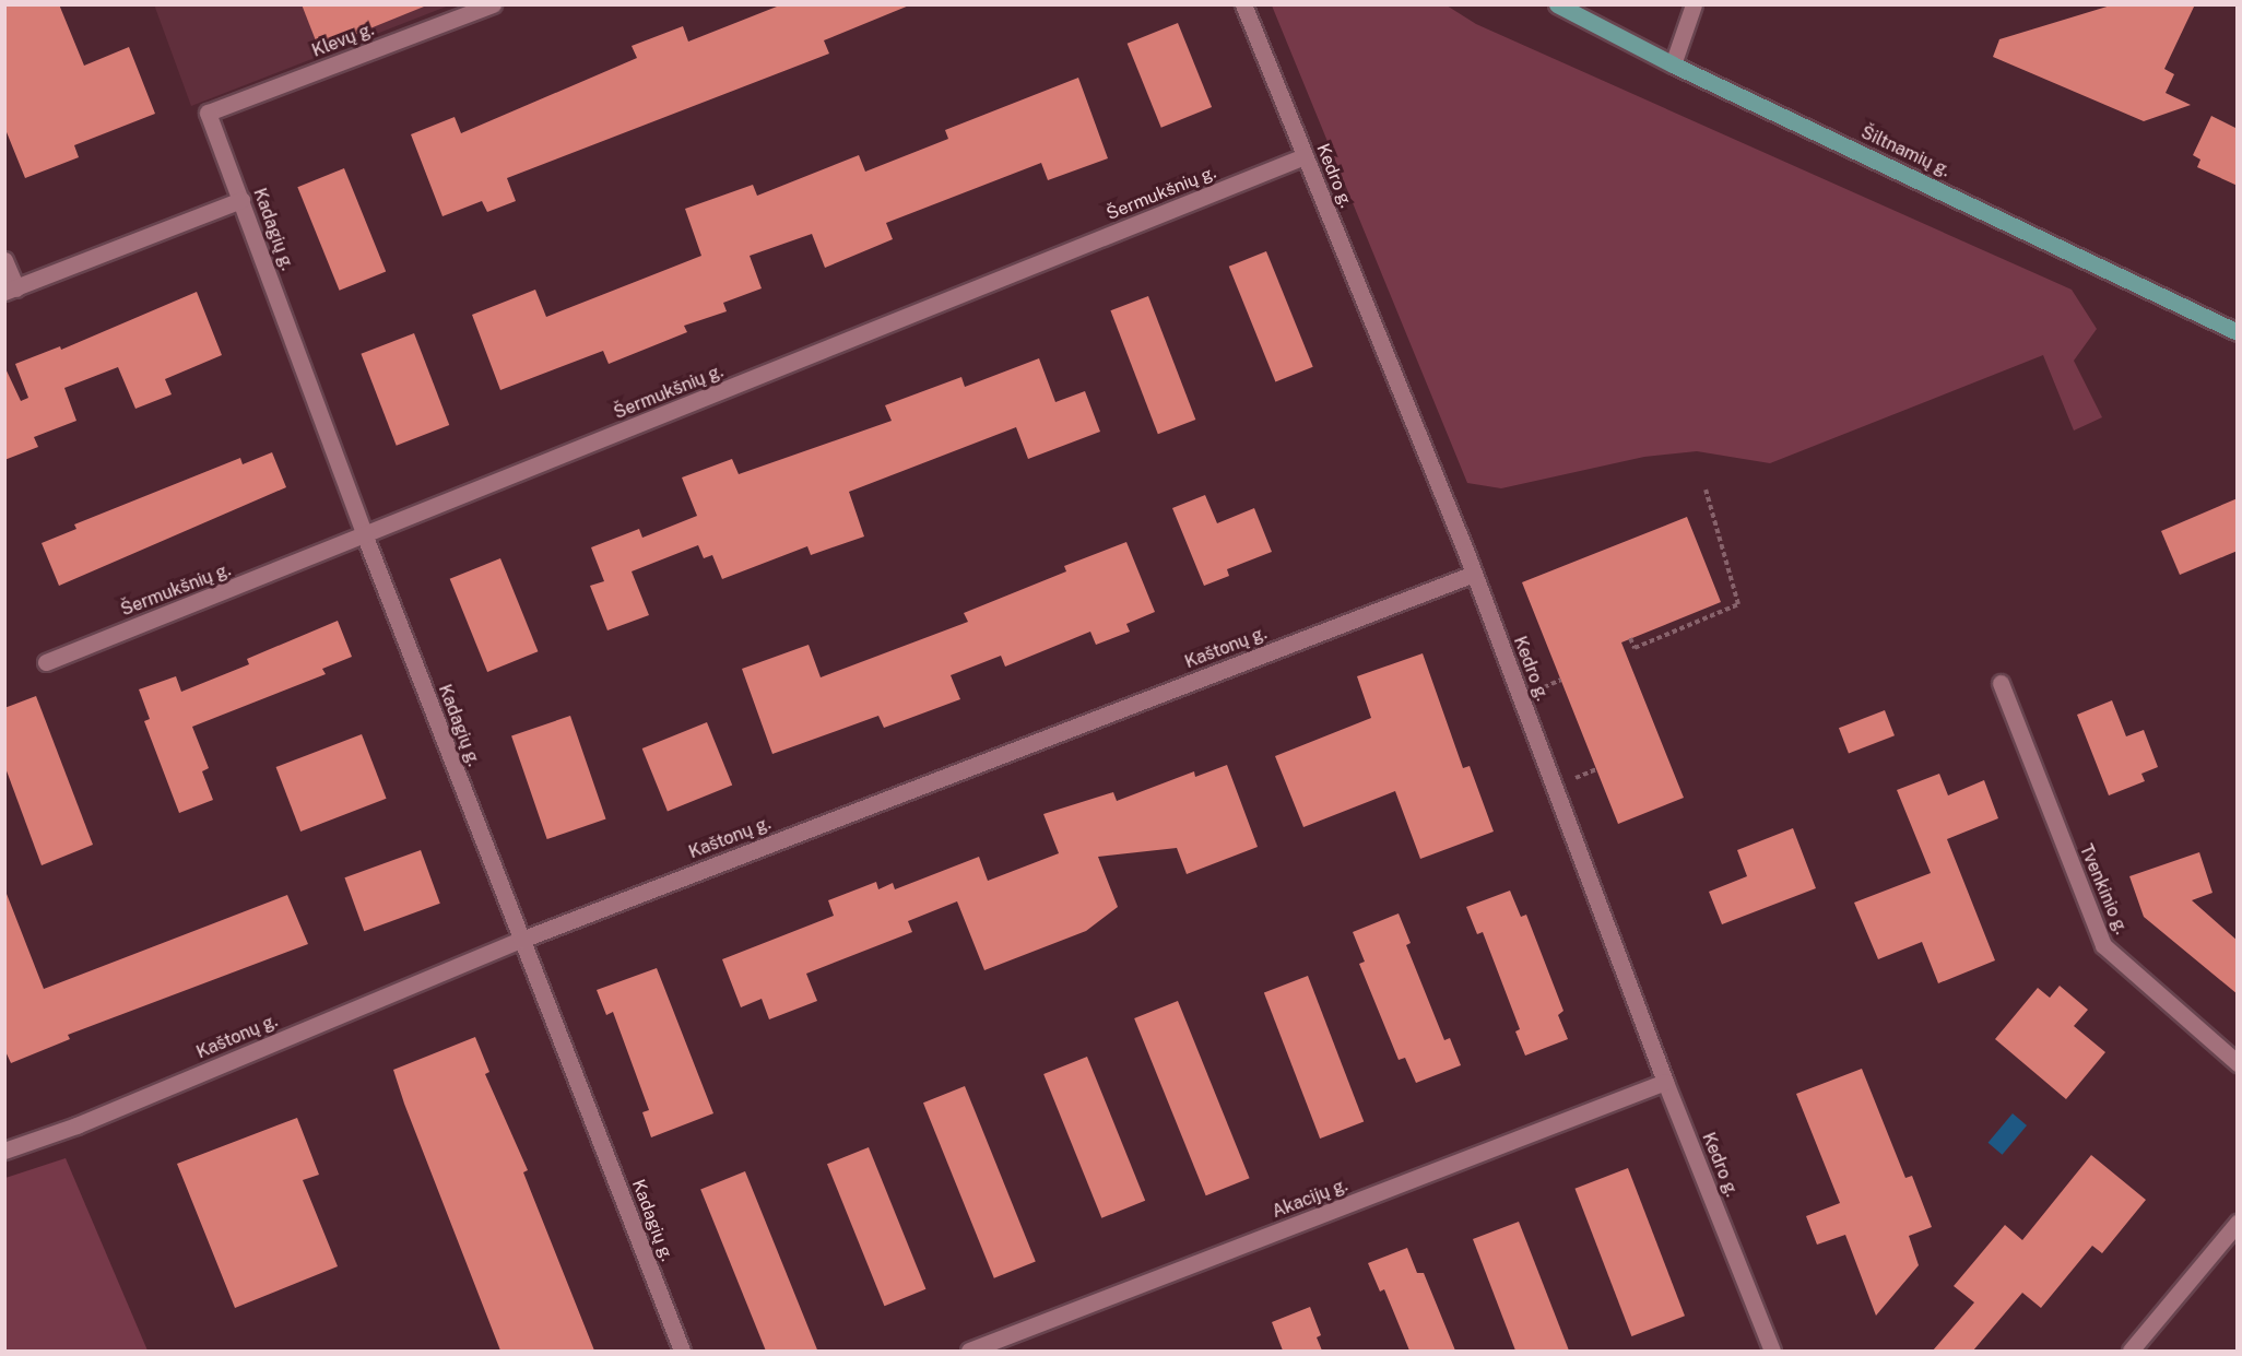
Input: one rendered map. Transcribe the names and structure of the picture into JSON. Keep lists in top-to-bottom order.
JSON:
{
  "streets": {
    "main road": ["Šiltnamių g."],
    "street": [
      "Klevų g.",
      "Kedro g.",
      "Šermukšnių g.",
      "Kadagių g.",
      "Kaštonų g.",
      "Tvenkinio g.",
      "Akacijų g."
    ]
  },
  "crossings": [
    ["Klevų g.", "Kadagių g."],
    ["Kedro g.", "Šermukšnių g."],
    ["Kedro g.", "Kaštonų g."],
    ["Kedro g.", "Akacijų g."],
    ["Šermukšnių g.", "Kadagių g."],
    ["Kadagių g.", "Kaštonų g."]
  ]
}
